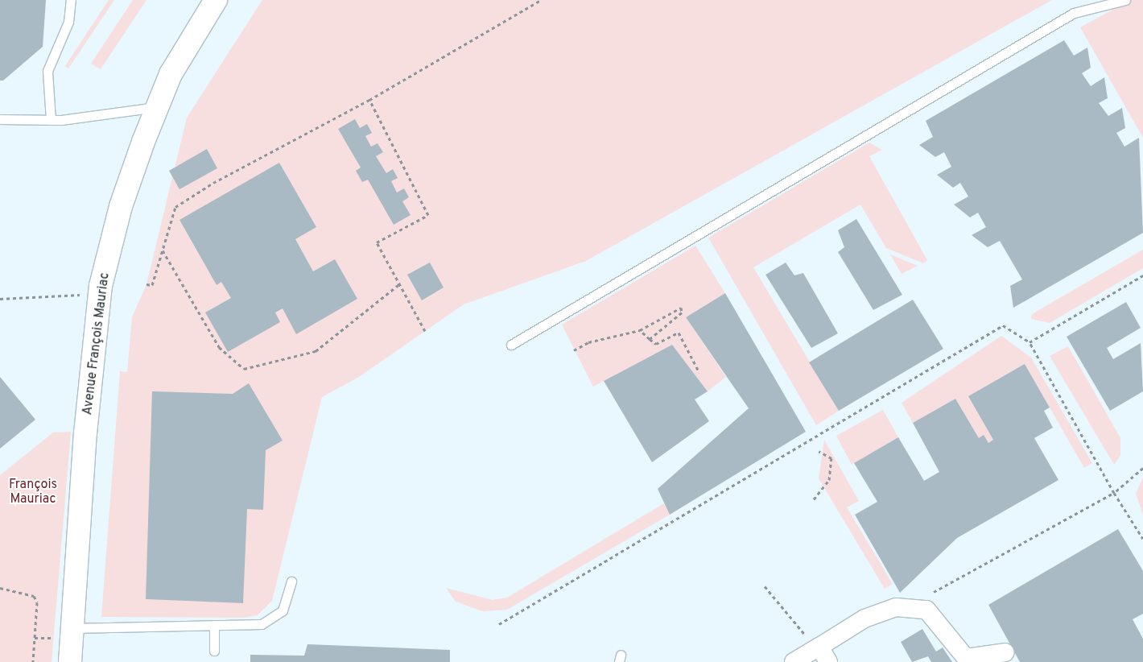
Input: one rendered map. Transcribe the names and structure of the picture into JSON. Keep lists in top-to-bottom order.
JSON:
{
  "streets": {
    "street": ["Avenue François Mauriac"]
  },
  "parks": ["François Mauriac"]
}
